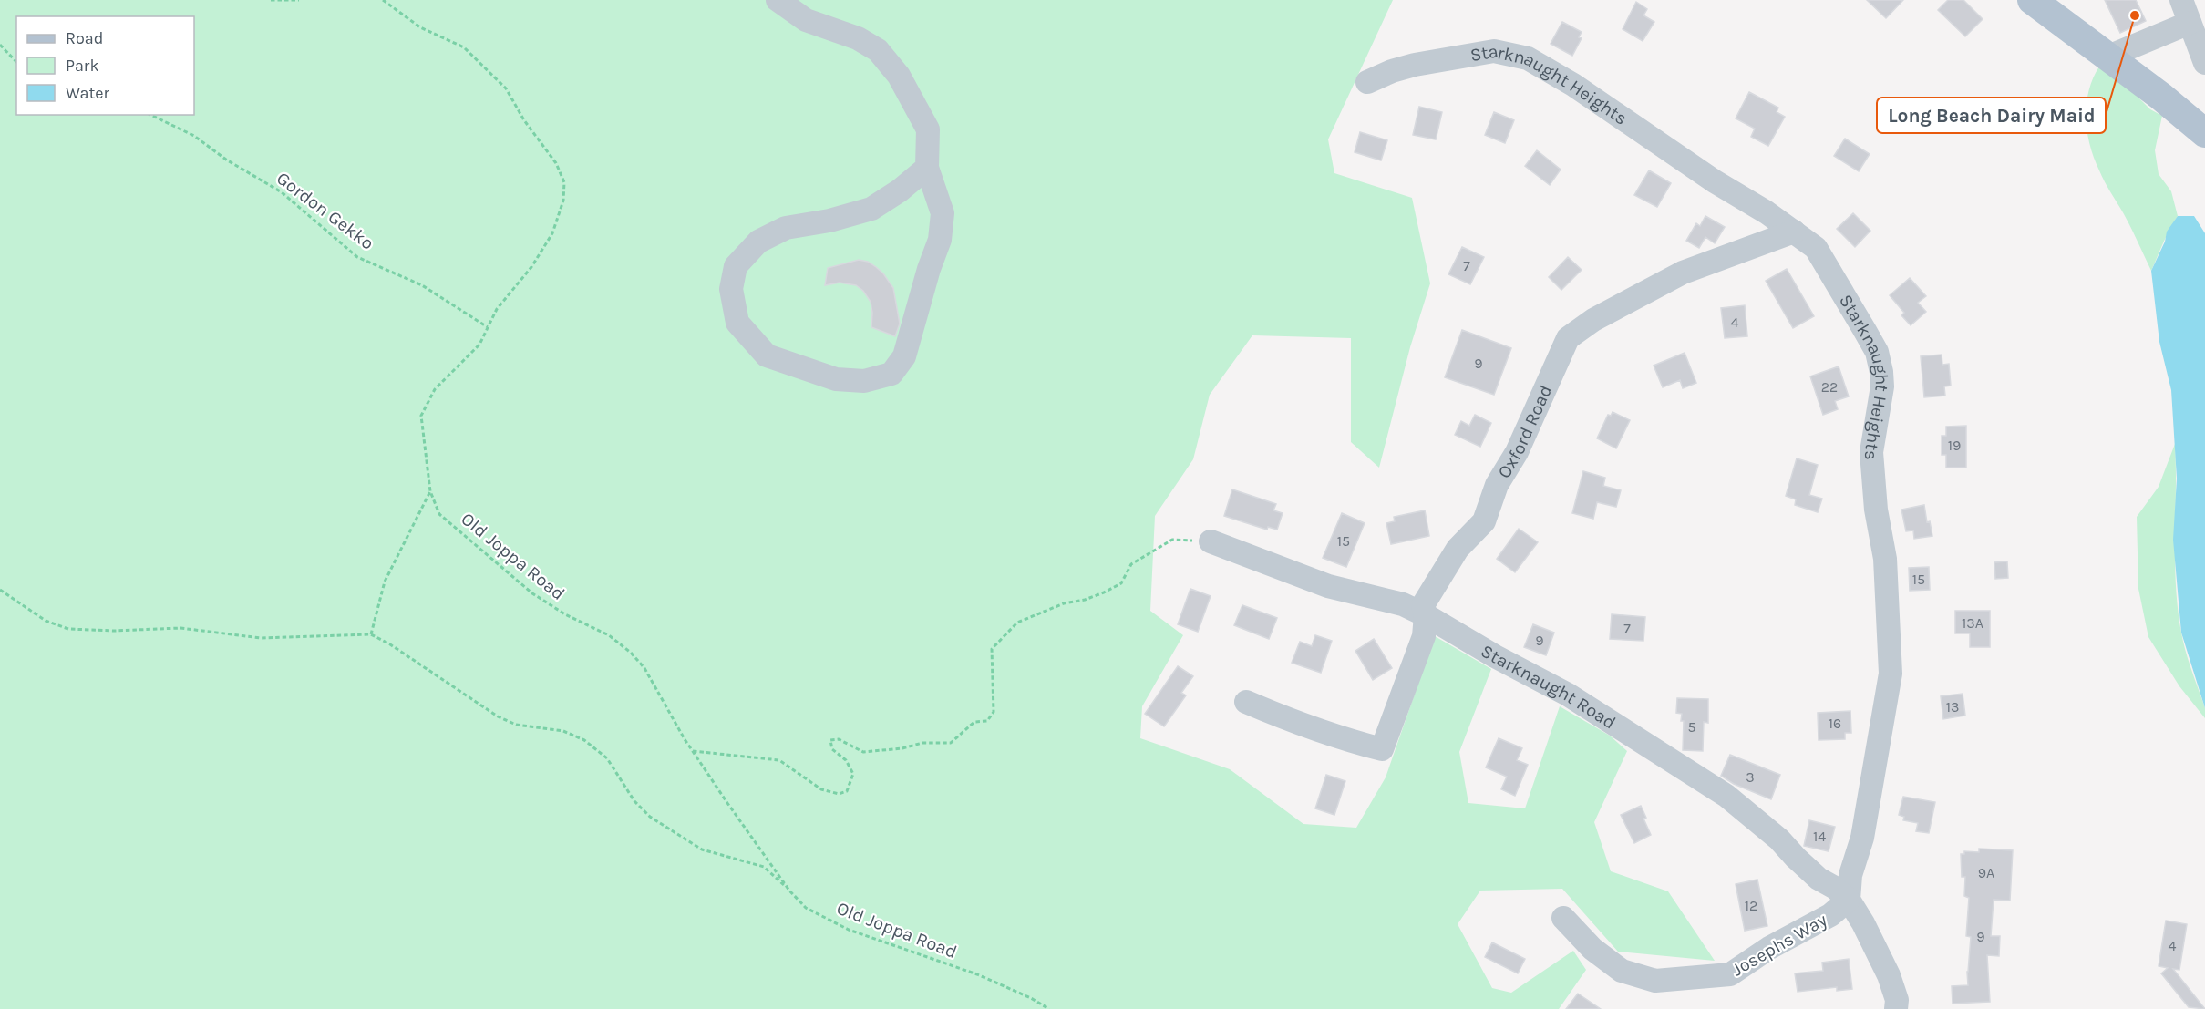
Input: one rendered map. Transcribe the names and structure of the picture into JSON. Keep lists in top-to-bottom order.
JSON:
{
  "streets": {
    "street": [
      "Starknaught Heights",
      "Oxford Road",
      "Starknaught Road",
      "Josephs Way"
    ],
    "path": ["Gordon Gekko", "Old Joppa Road"]
  },
  "crossings": [
    ["Starknaught Heights", "Oxford Road"],
    ["Starknaught Heights", "Starknaught Road"],
    ["Starknaught Heights", "Josephs Way"],
    ["Gordon Gekko", "Old Joppa Road"],
    ["Oxford Road", "Starknaught Road"],
    ["Starknaught Road", "Josephs Way"]
  ],
  "places": ["Long Beach Dairy Maid"],
  "house_numbers": [
    "7",
    "4",
    "9",
    "22",
    "19",
    "15",
    "15",
    "13A",
    "7",
    "9",
    "13",
    "16",
    "5",
    "3",
    "14",
    "9A",
    "12",
    "9",
    "4"
  ],
  "legend": ["Road", "Park", "Water"]
}
